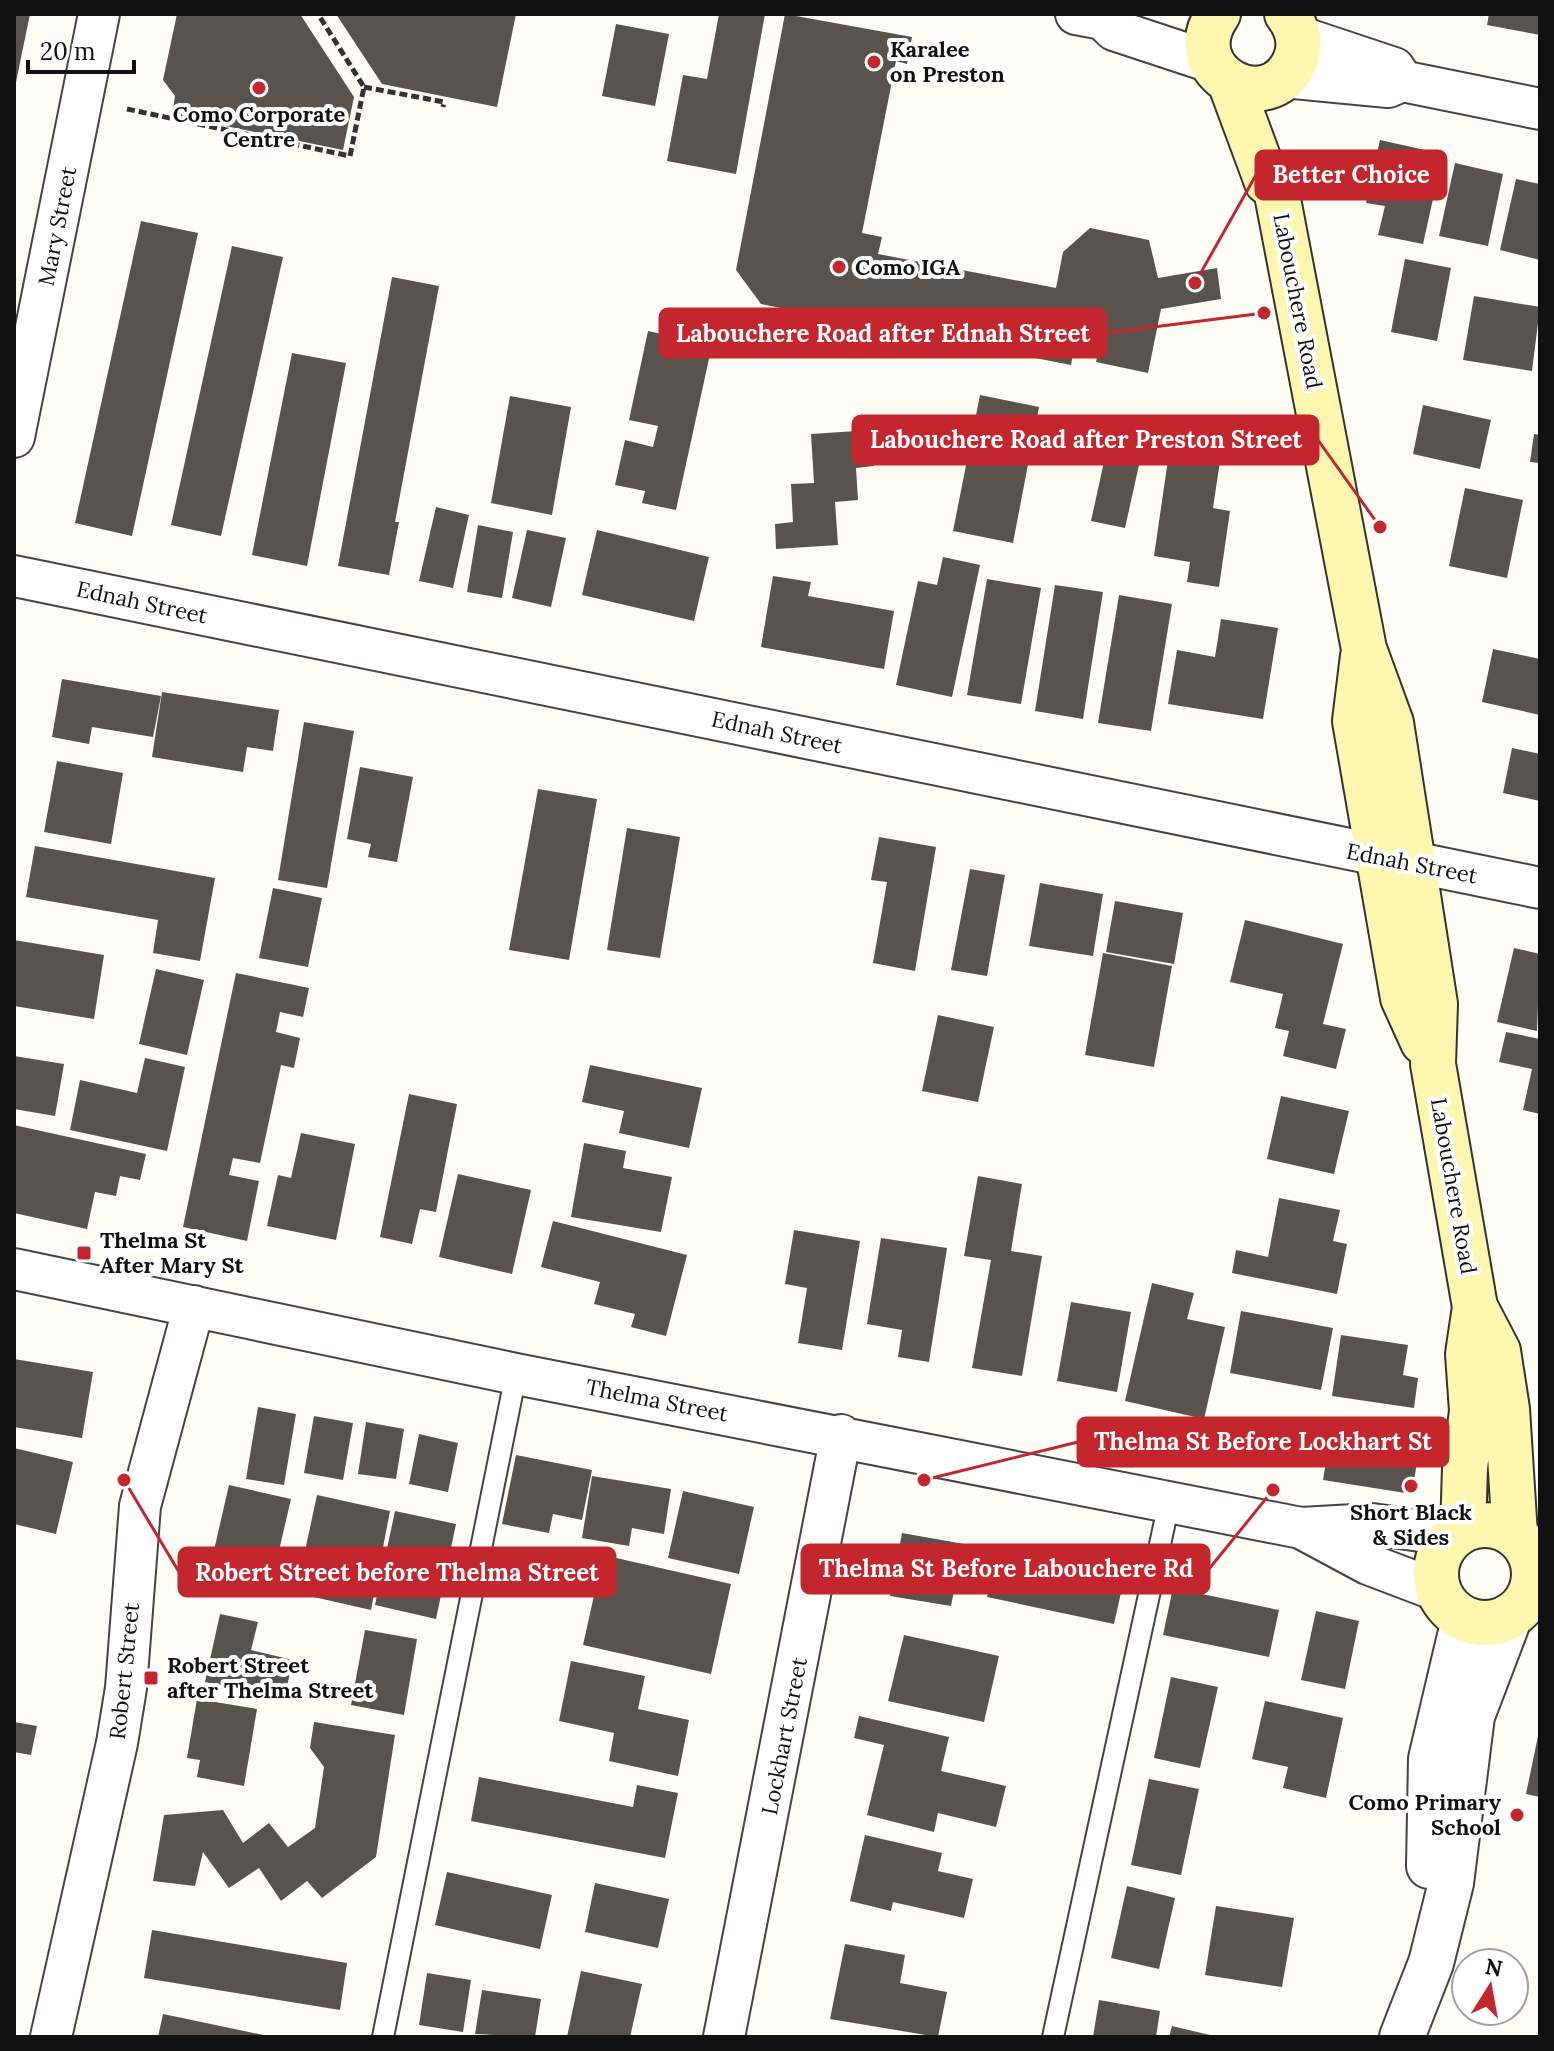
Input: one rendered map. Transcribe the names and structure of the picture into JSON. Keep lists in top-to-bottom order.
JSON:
{
  "streets": {
    "main road": ["Labouchere Road"],
    "street": [
      "Mary Street",
      "Ednah Street",
      "Thelma Street",
      "Robert Street",
      "Lockhart Street"
    ]
  },
  "crossings": [
    ["Labouchere Road", "Ednah Street"],
    ["Labouchere Road", "Thelma Street"],
    ["Thelma Street", "Robert Street"],
    ["Thelma Street", "Lockhart Street"]
  ],
  "places": {
    "other": [
      "Karalee on Preston",
      "Como Corporate Centre",
      "Como IGA",
      "Better Choice",
      "Labouchere Road after Ednah Street",
      "Labouchere Road after Preston Street",
      "Robert Street before Thelma Street",
      "Thelma St Before Lockhart St",
      "Short Black & Sides",
      "Thelma St Before Labouchere Rd",
      "Como Primary School"
    ],
    "transit": ["Thelma St After Mary St", "Robert Street after Thelma Street"]
  },
  "scale_bar": "20 m",
  "north": "top"
}
